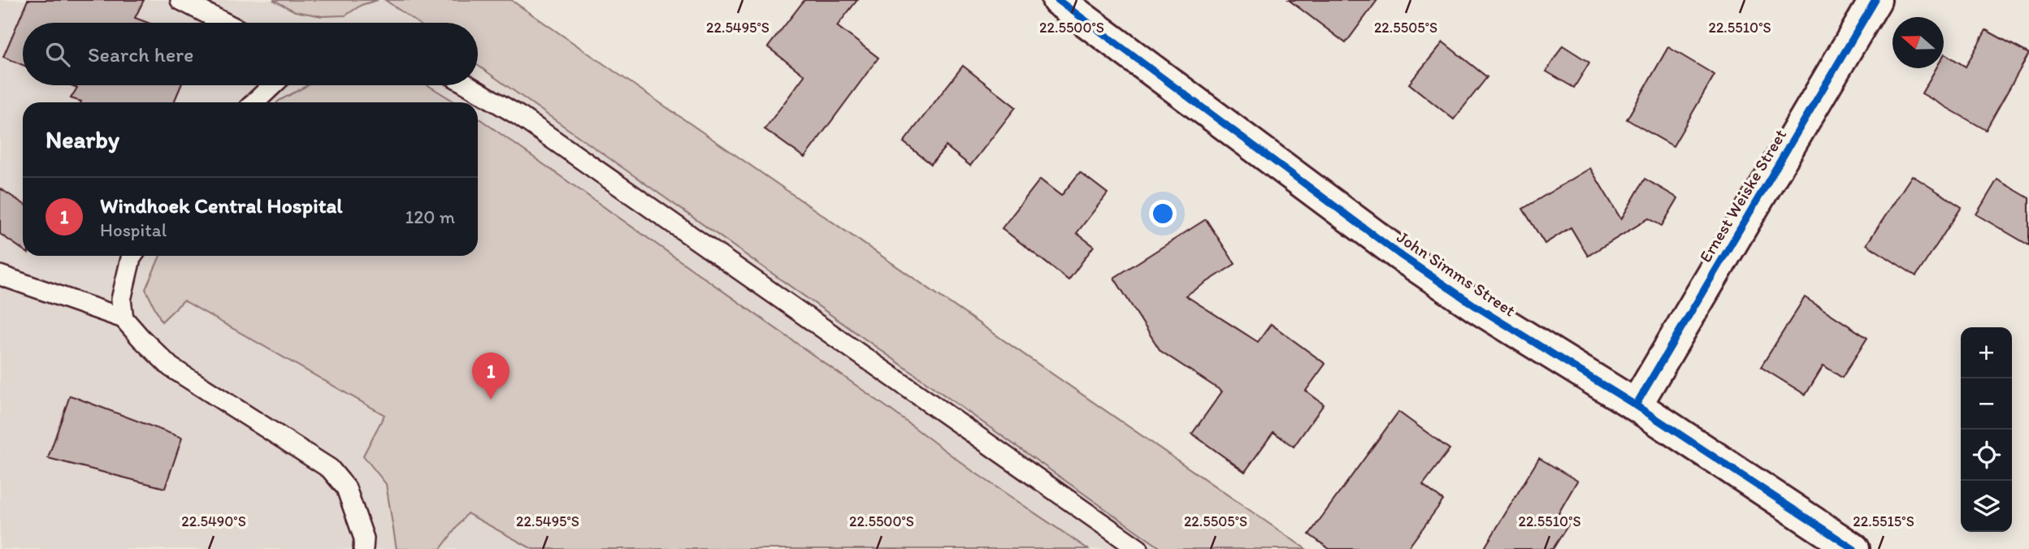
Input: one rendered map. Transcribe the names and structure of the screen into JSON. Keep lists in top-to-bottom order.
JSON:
{
  "streets": {
    "street": ["Ernest Weiske Street", "John Simms Street"]
  },
  "crossings": [
    ["Ernest Weiske Street", "John Simms Street"]
  ],
  "north": "left",
  "page": {
    "search": "Search here",
    "heading": "Nearby",
    "list": [
      {
        "mark": "1",
        "name": "Windhoek Central Hospital",
        "note": "Hospital",
        "value": "120 m"
      }
    ],
    "map_buttons": ["+", "−"],
    "pins": "1"
  },
  "coordinates": [
    "22.5495°S",
    "22.5500°S",
    "22.5505°S",
    "22.5510°S",
    "22.5490°S",
    "22.5515°S"
  ]
}
